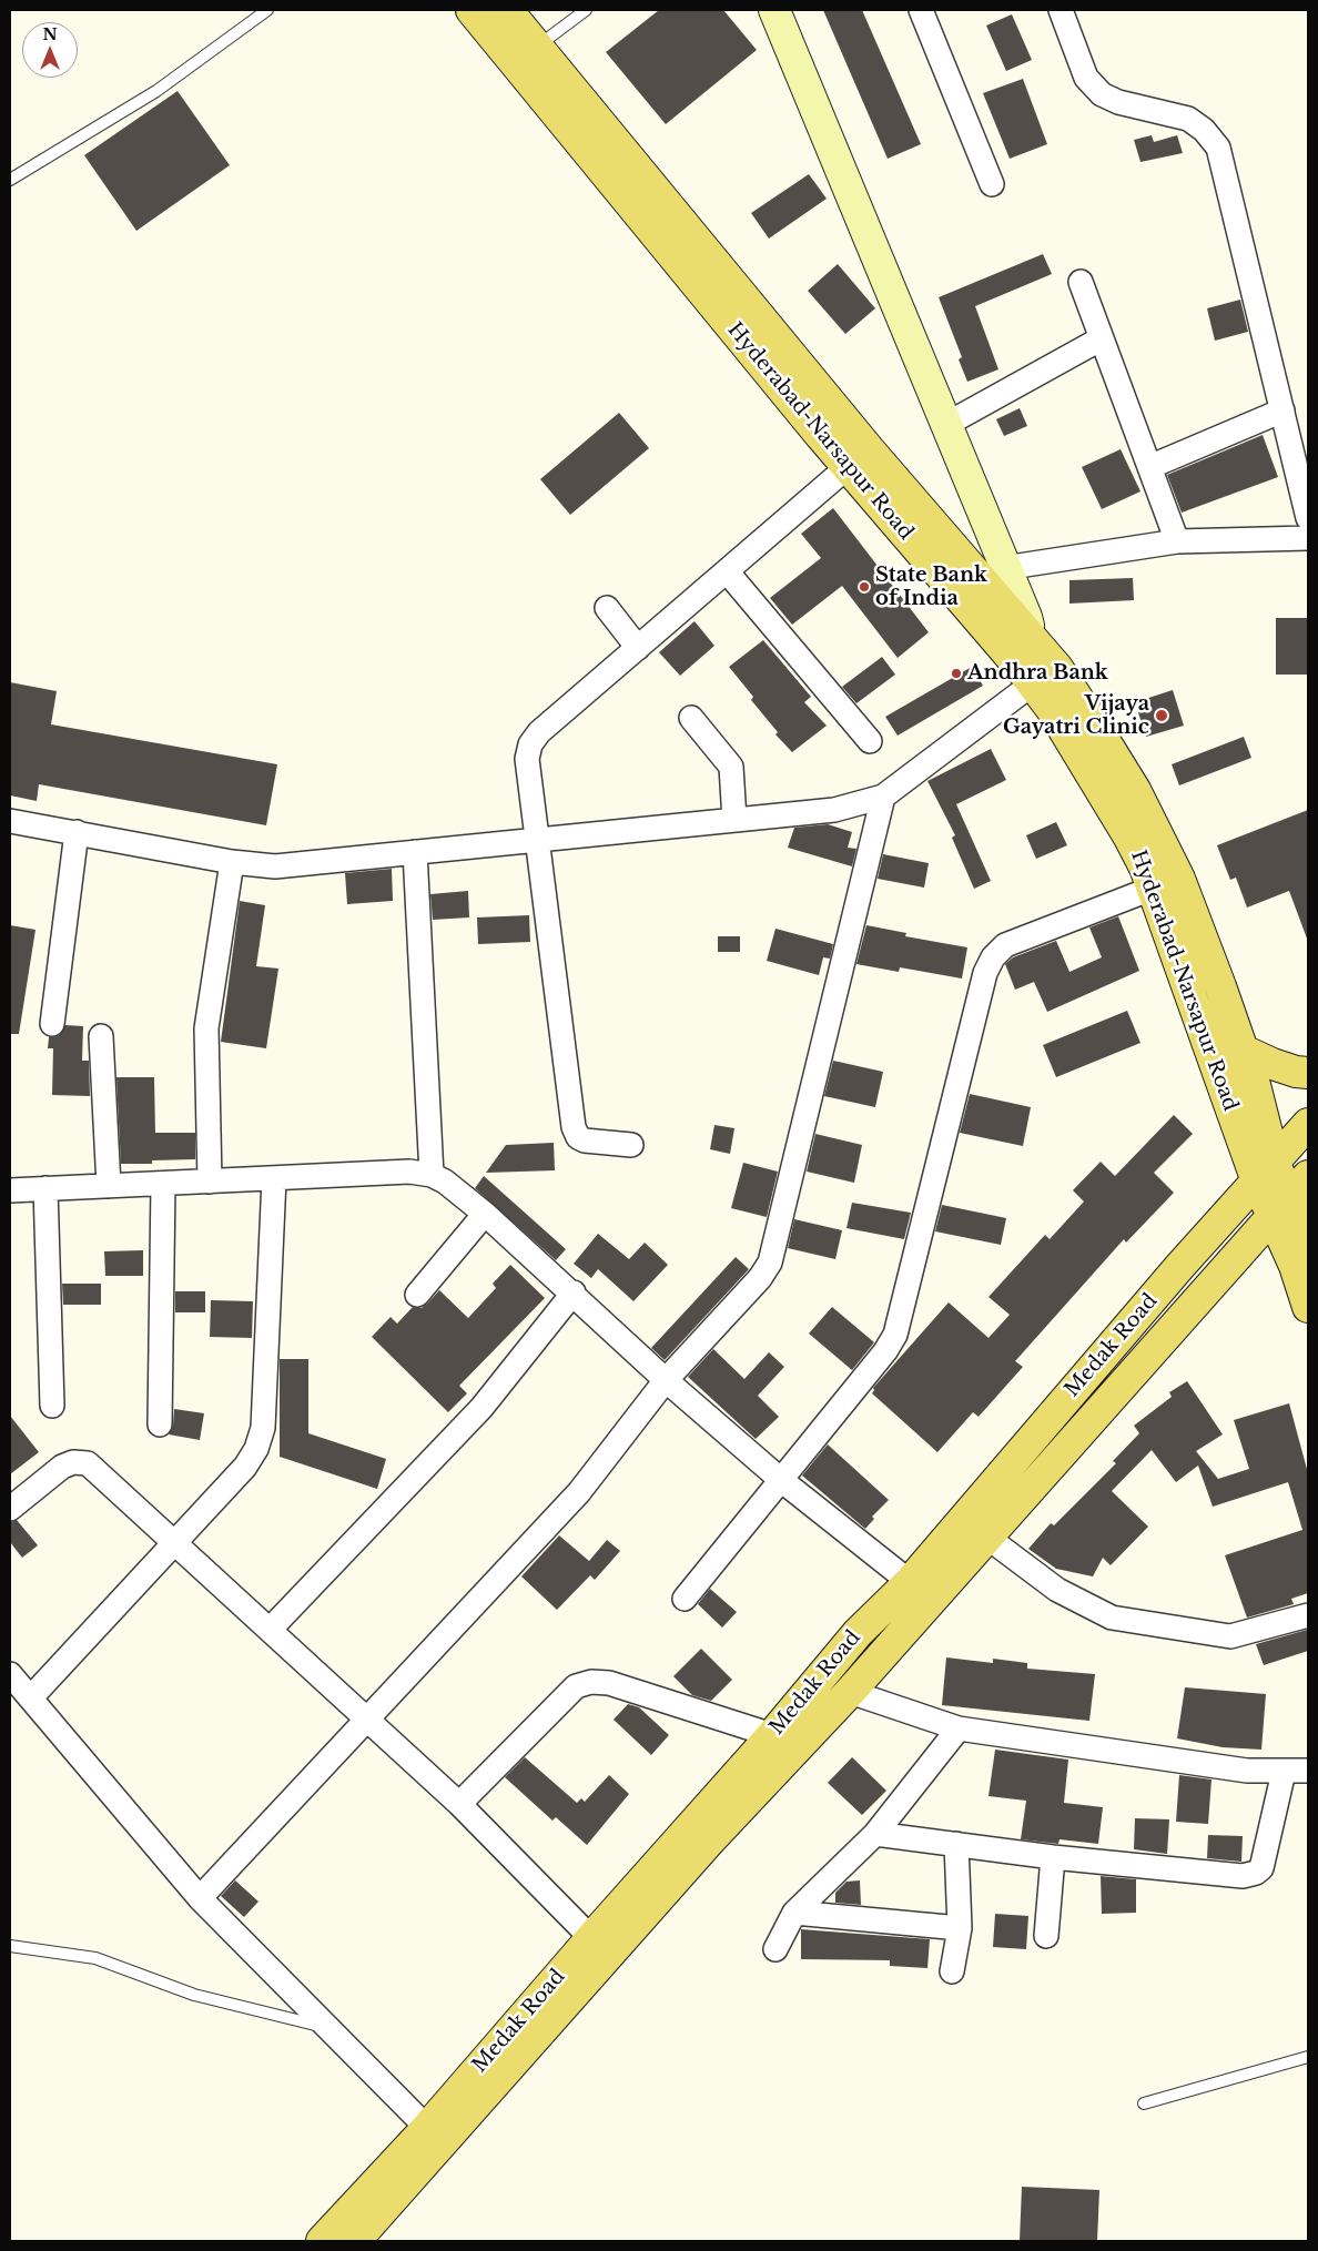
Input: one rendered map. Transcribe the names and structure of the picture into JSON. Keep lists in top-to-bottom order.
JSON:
{
  "streets": {
    "main road": ["Hyderabad-Narsapur Road", "Medak Road"]
  },
  "crossings": [
    ["Hyderabad-Narsapur Road", "Medak Road"]
  ],
  "places": ["State Bank of India", "Andhra Bank", "Vijaya Gayatri Clinic"],
  "north": "top"
}
